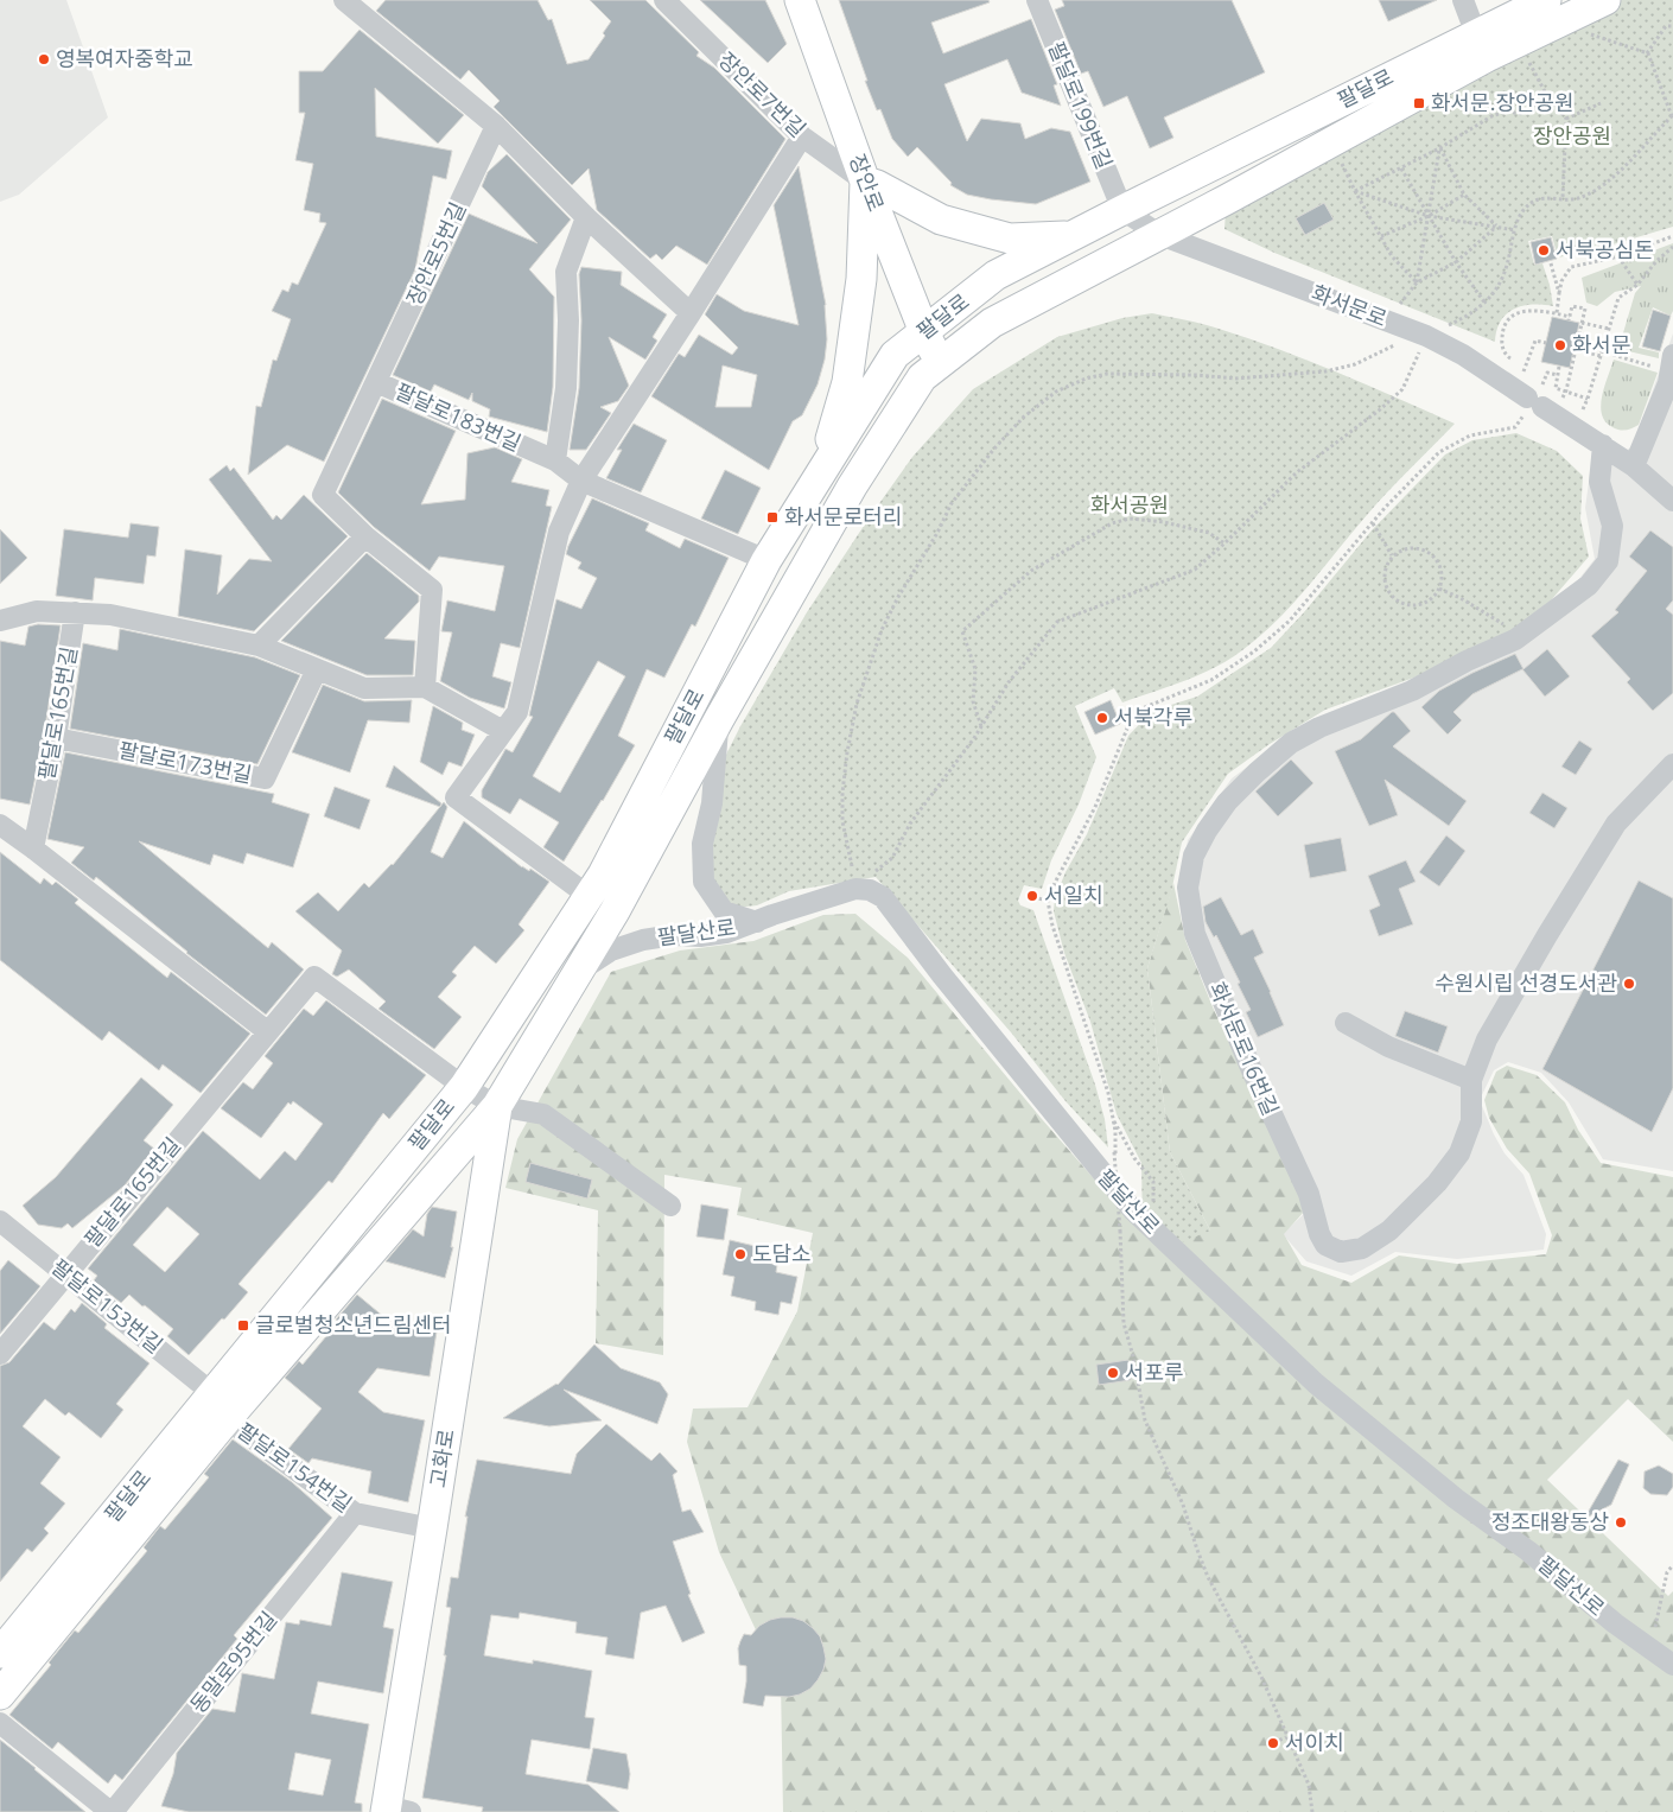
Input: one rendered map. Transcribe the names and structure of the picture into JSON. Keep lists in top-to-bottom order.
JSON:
{
  "streets": {
    "main road": ["팔달로", "장안로", "고화로"],
    "street": [
      "장안로7번길",
      "팔달로199번길",
      "장안로5번길",
      "화서문로",
      "팔달로183번길",
      "팔달로165번길",
      "팔달로173번길",
      "팔달산로",
      "화서문로16번길",
      "팔달로153번길",
      "팔달로154번길",
      "동말로95번길"
    ]
  },
  "crossings": [
    ["팔달로", "팔달로199번길"],
    ["팔달로", "장안로"],
    ["팔달로", "화서문로"],
    ["팔달로", "팔달로183번길"],
    ["팔달로", "팔달로165번길"],
    ["팔달로", "팔달산로"],
    ["팔달로", "팔달로153번길"],
    ["팔달로", "고화로"],
    ["팔달로", "팔달로154번길"],
    ["장안로7번길", "장안로"],
    ["팔달로199번길", "화서문로"],
    ["장안로5번길", "팔달로183번길"],
    ["화서문로", "화서문로16번길"],
    ["팔달로165번길", "팔달로173번길"],
    ["팔달로165번길", "팔달로153번길"],
    ["팔달로165번길", "고화로"],
    ["고화로", "팔달로154번길"],
    ["팔달로154번길", "동말로95번길"]
  ],
  "parks": ["장안공원", "화서공원"],
  "places": {
    "other": [
      "영복여자중학교",
      "서북공심돈",
      "화서문",
      "서북각루",
      "서일치",
      "수원시립 선경도서관",
      "도담소",
      "서포루",
      "정조대왕동상",
      "서이치"
    ],
    "transit": ["화서문.장안공원", "화서문로터리", "글로벌청소년드림센터"]
  }
}
